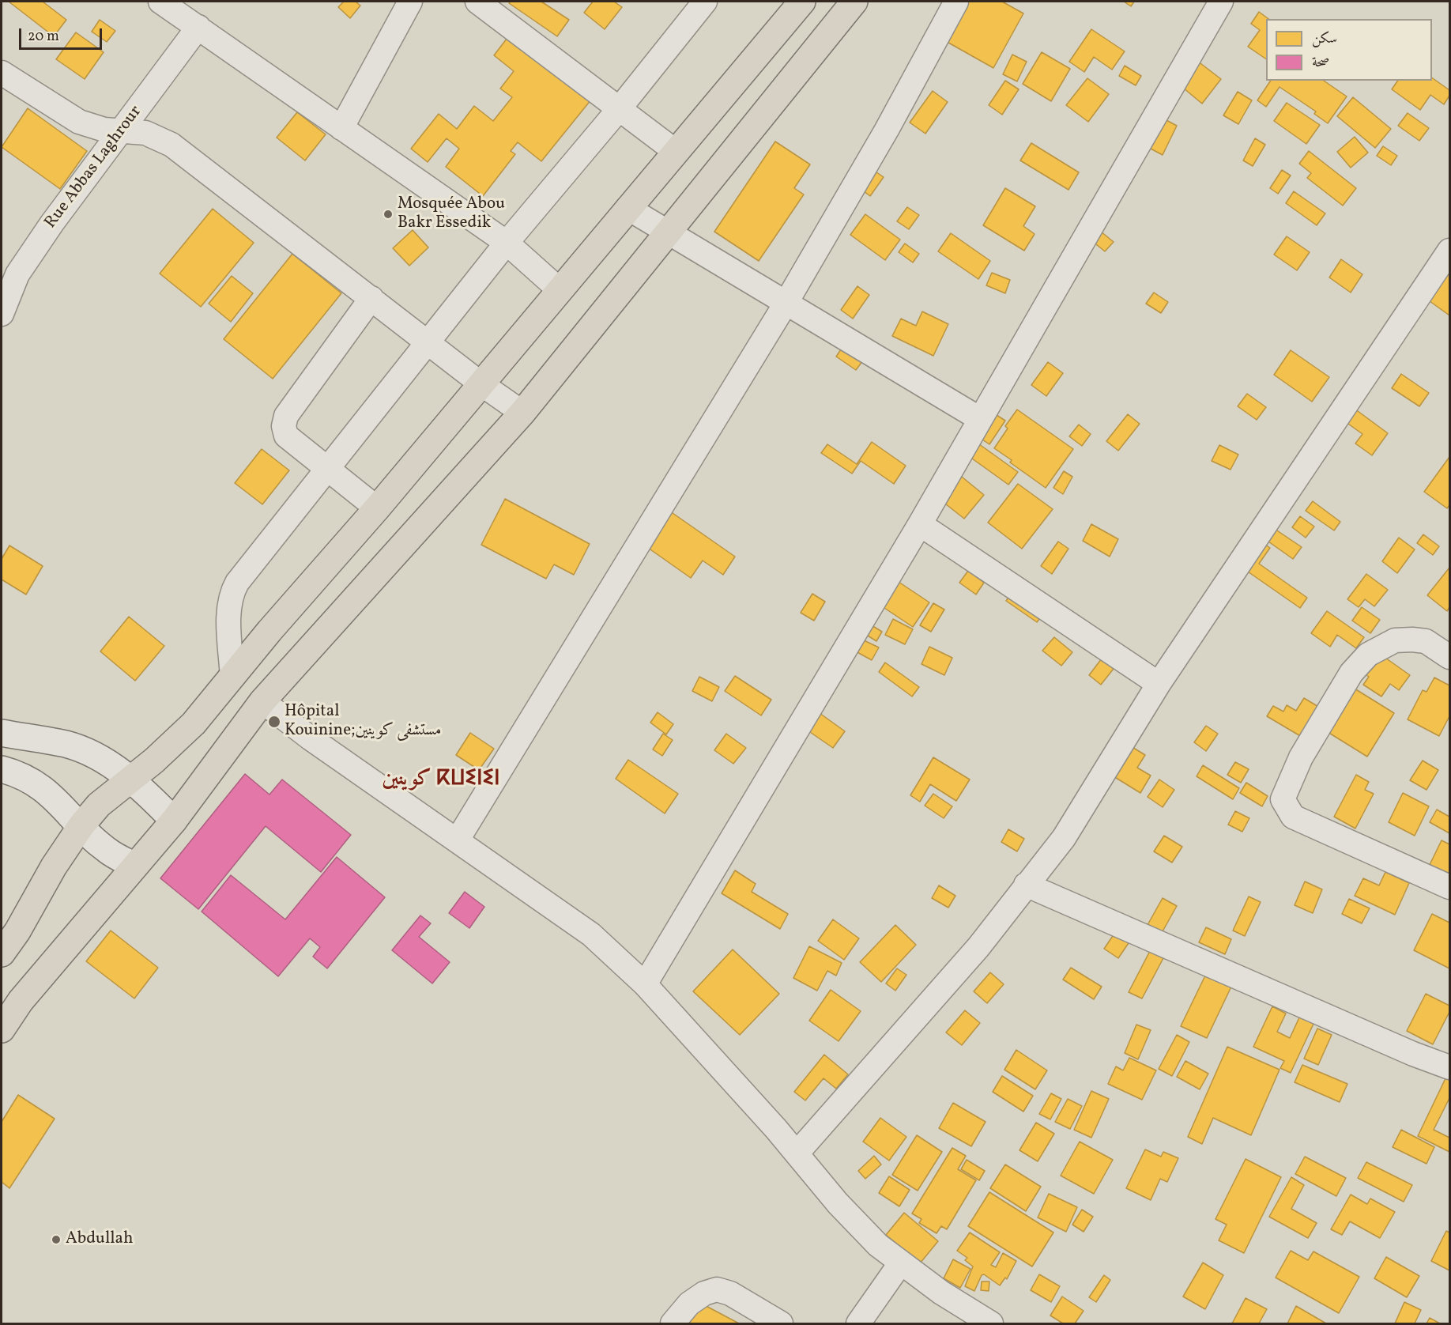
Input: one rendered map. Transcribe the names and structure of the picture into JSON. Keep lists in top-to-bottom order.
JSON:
{
  "streets": {
    "street": ["Rue Abbas Laghrour"]
  },
  "districts": ["كوينين ⴽⵡⵉⵏⵉⵏ"],
  "places": ["Mosquée Abou Bakr Essedik", "Hôpital Kouinine;مستشفى كوينين", "Abdullah"],
  "legend": ["سكن", "صحة"],
  "scale_bar": "20 m"
}
